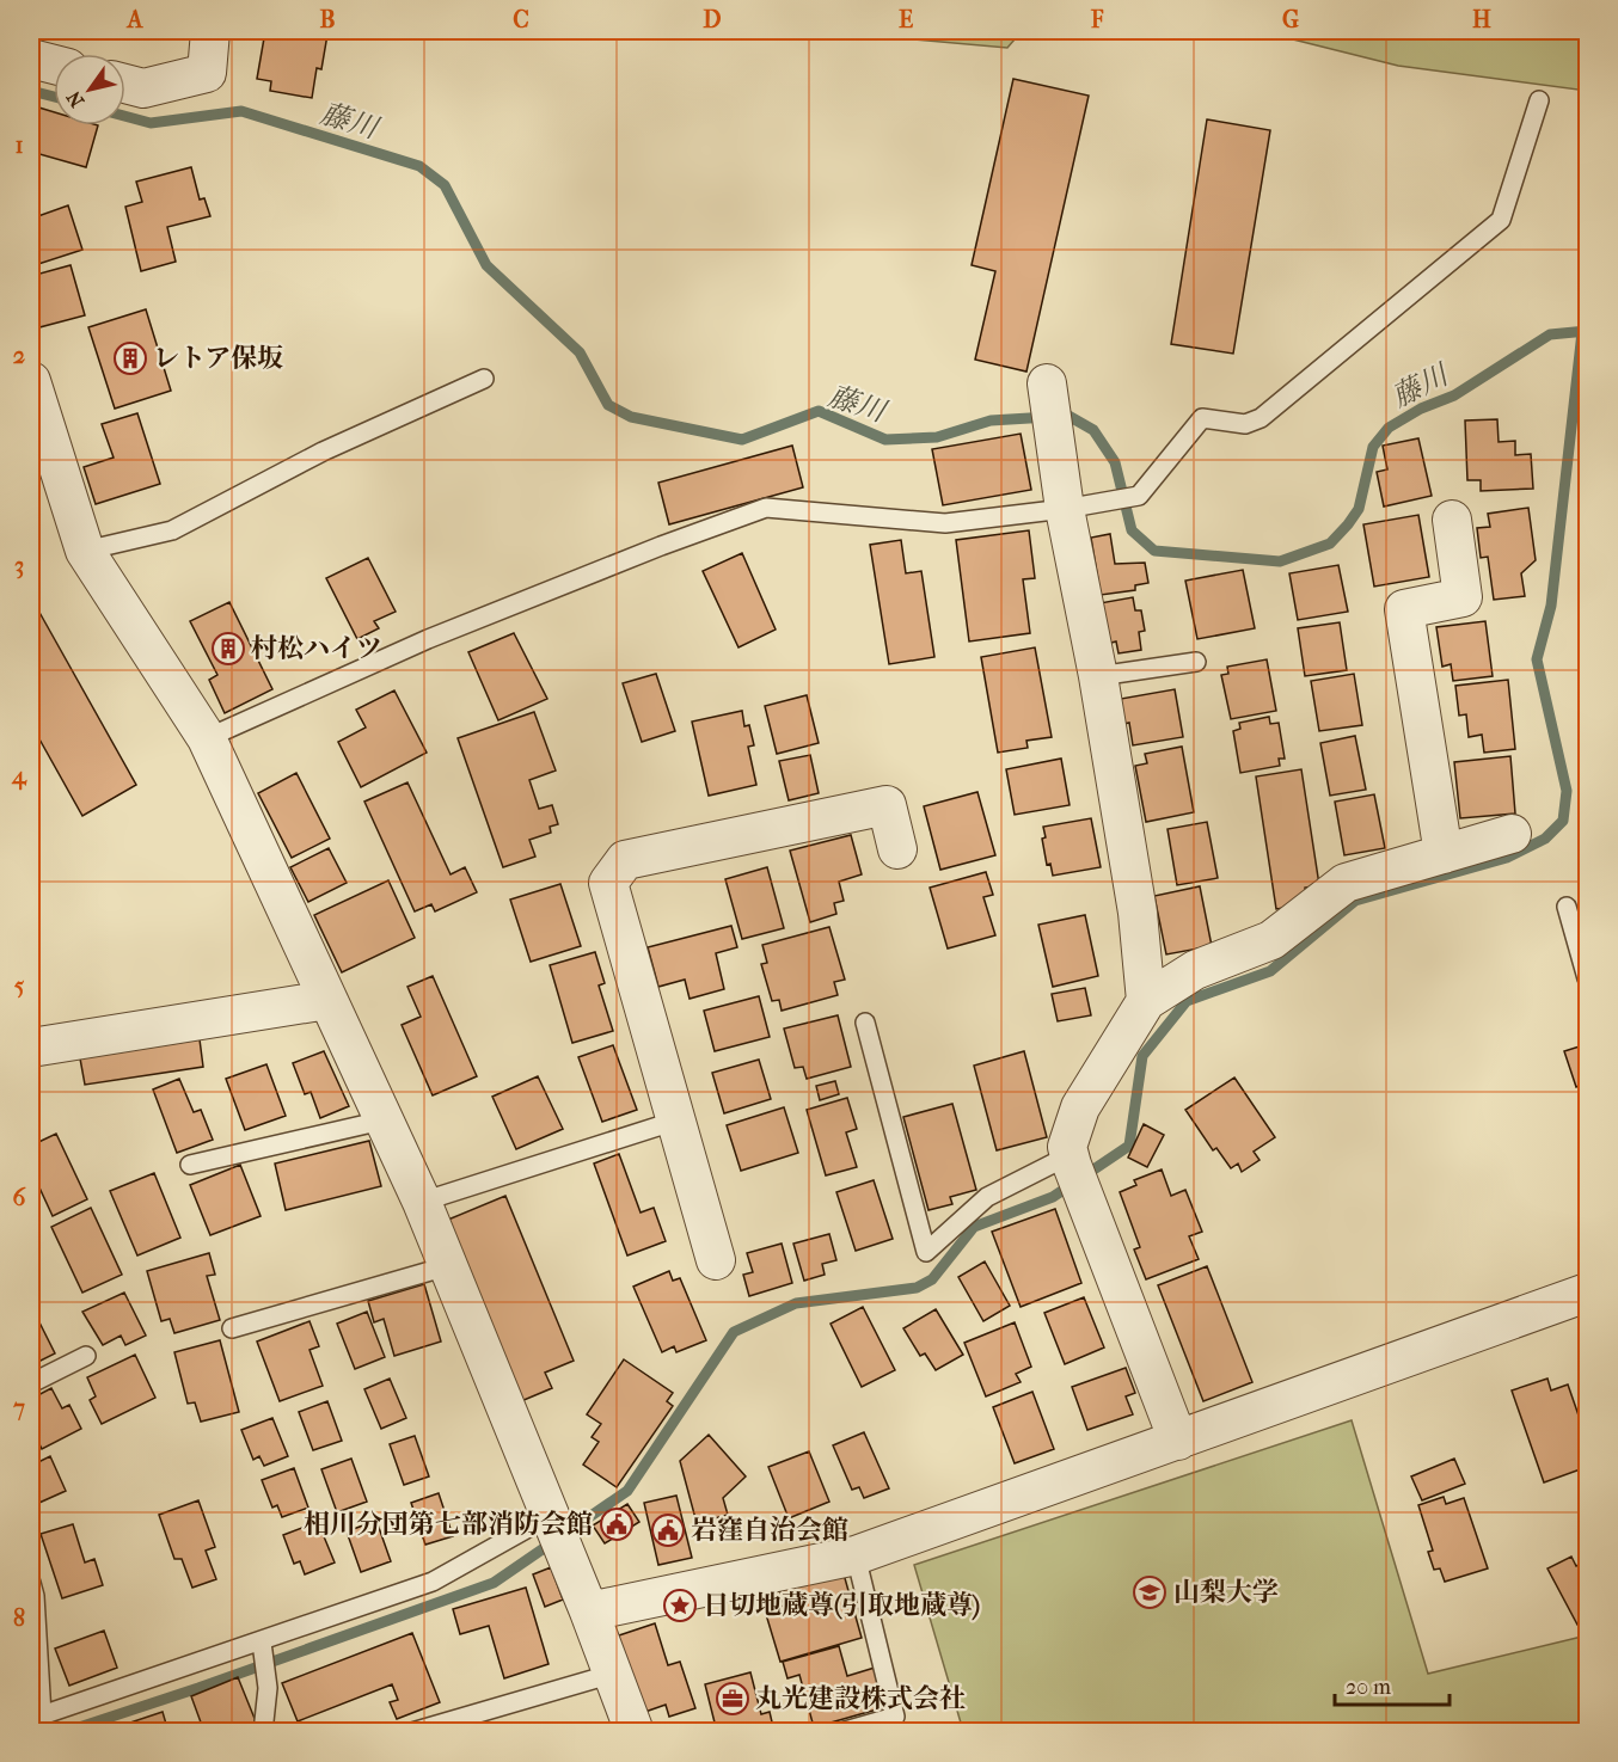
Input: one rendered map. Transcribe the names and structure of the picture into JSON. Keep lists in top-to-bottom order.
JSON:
{
  "water": ["藤川"],
  "places": {
    "building": ["レトア保坂", "村松ハイツ"],
    "public building": ["相川分団第七部消防会館", "岩窪自治会館"],
    "school or university": ["山梨大学"],
    "place": ["日切地蔵尊(引取地蔵尊)"],
    "office": ["丸光建設株式会社"]
  },
  "scale_bar": "20 m",
  "north": "bottom left",
  "grid": {
    "columns": [
      "A",
      "B",
      "C",
      "D",
      "E",
      "F",
      "G",
      "H"
    ],
    "rows": [
      "1",
      "2",
      "3",
      "4",
      "5",
      "6",
      "7",
      "8"
    ]
  }
}
